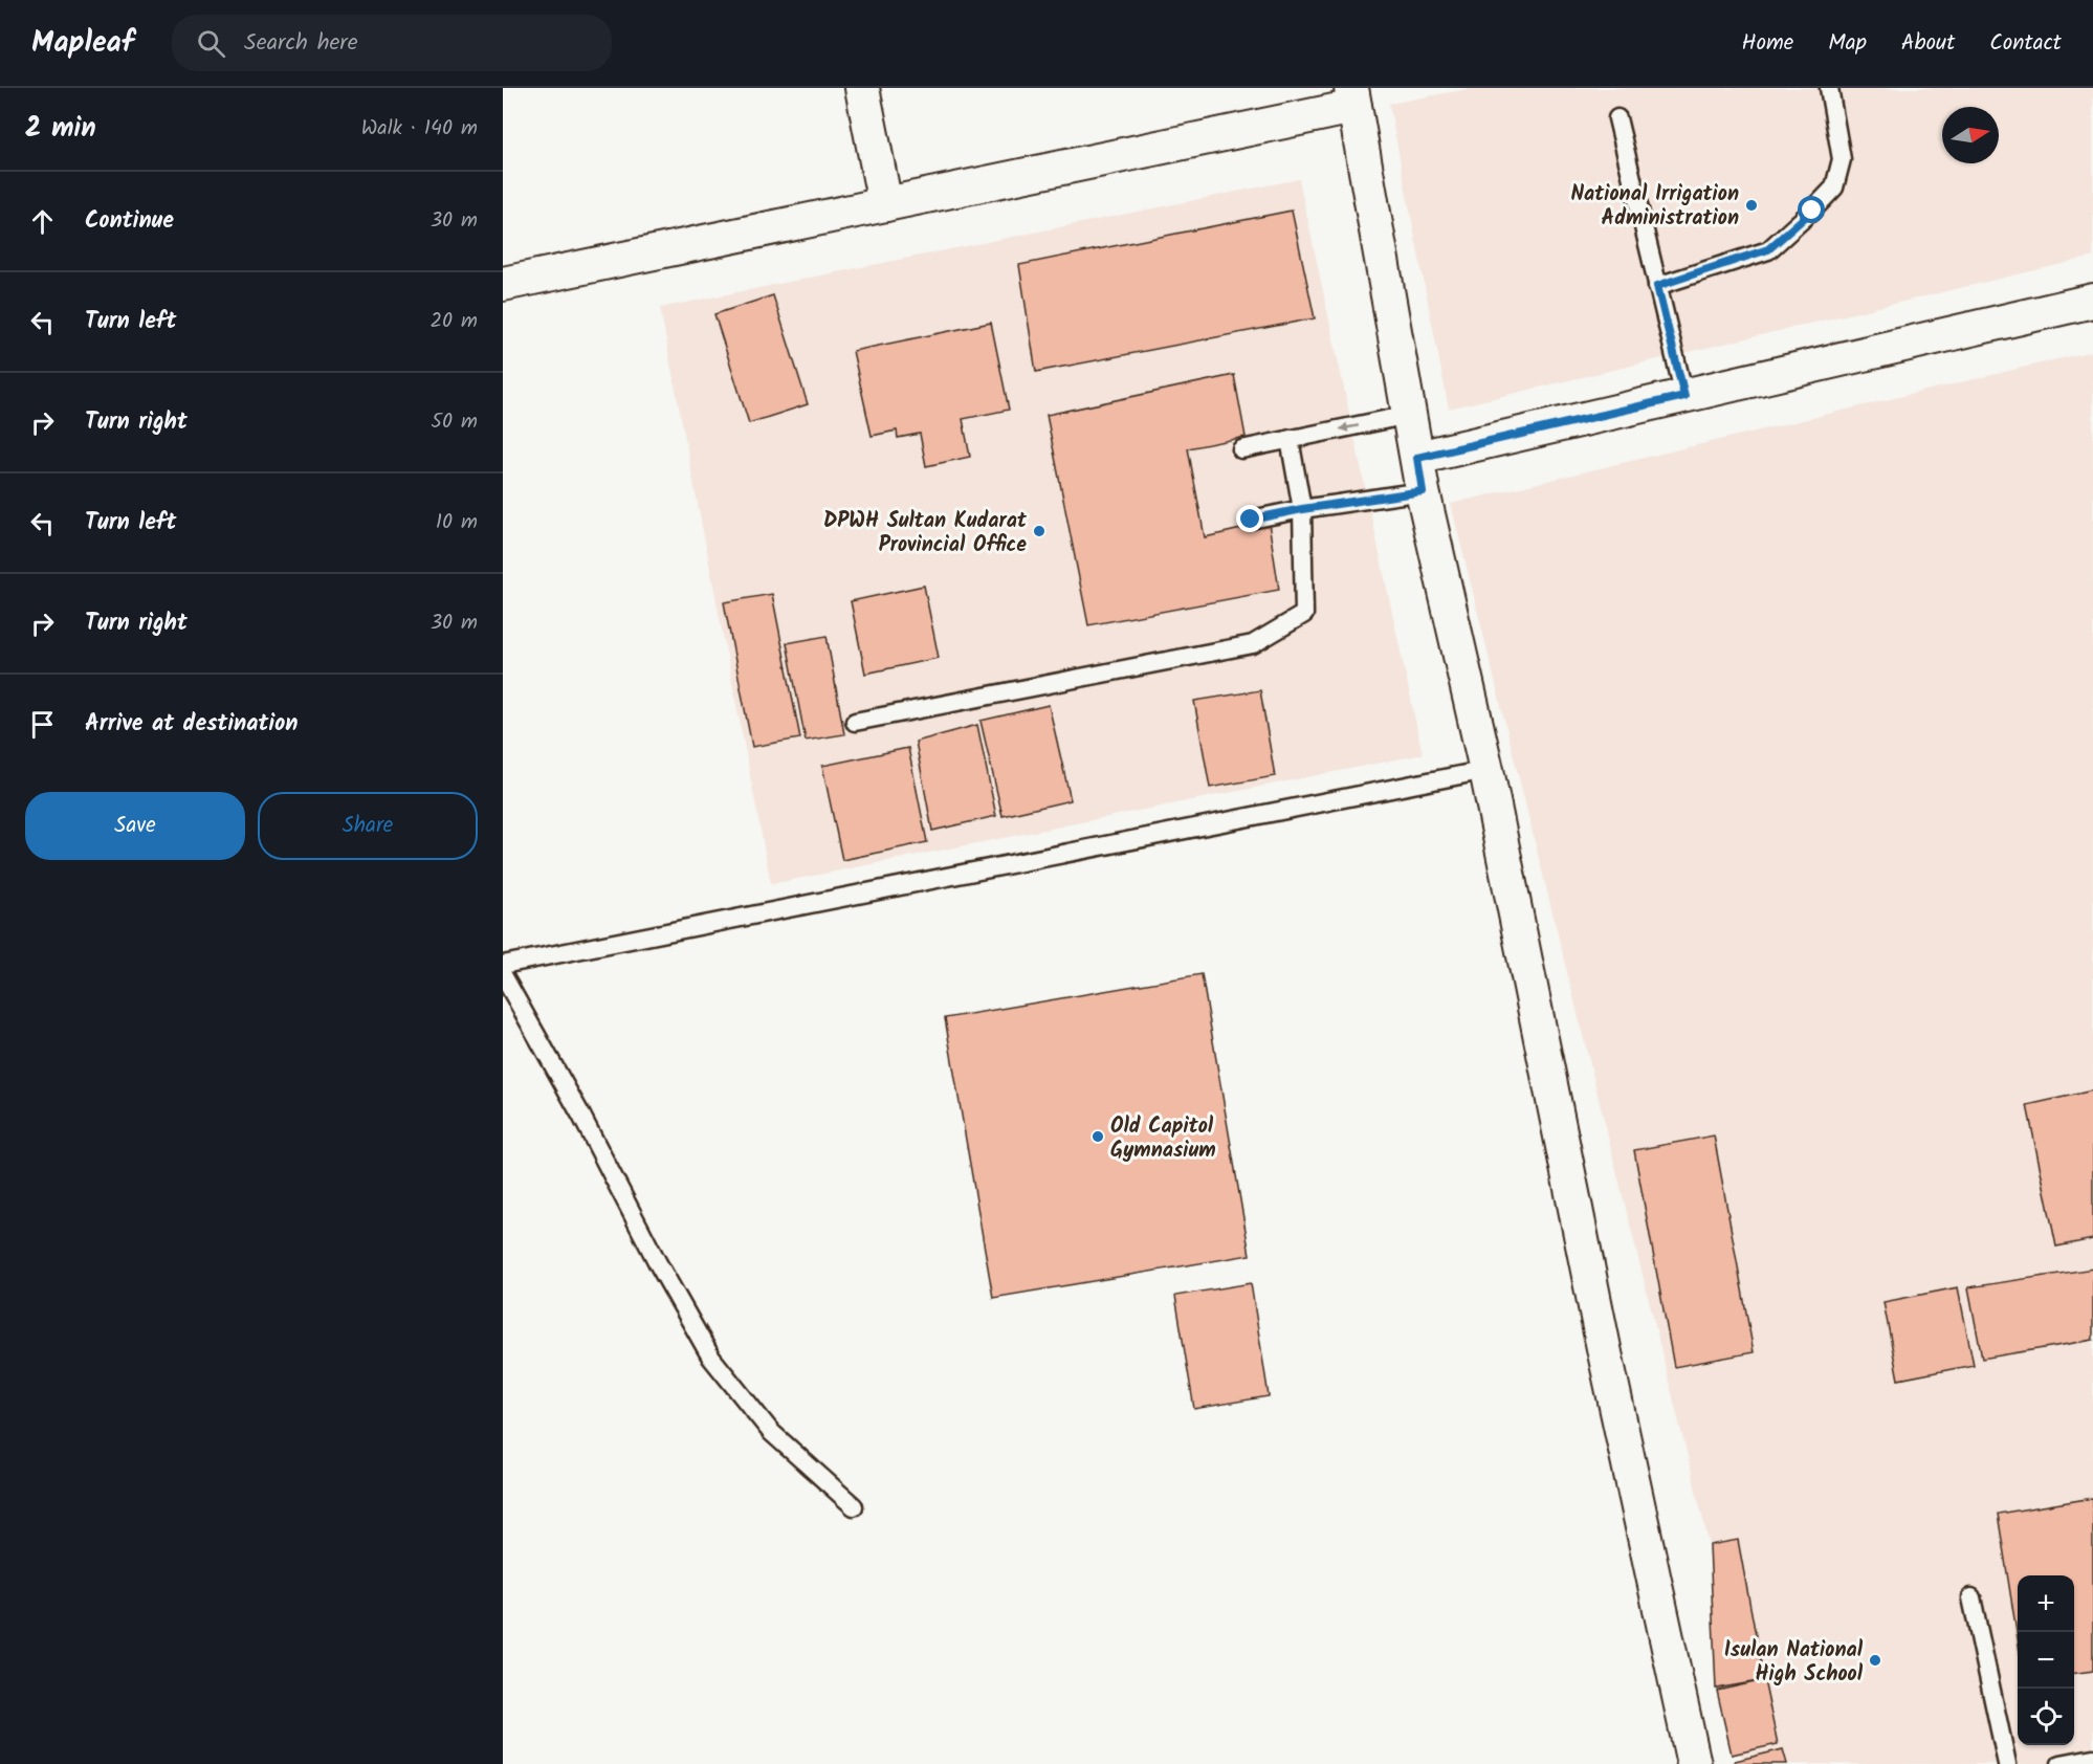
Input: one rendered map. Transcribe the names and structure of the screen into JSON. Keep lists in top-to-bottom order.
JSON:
{
  "places": [
    "National Irrigation Administration",
    "DPWH Sultan Kudarat Provincial Office",
    "Old Capitol Gymnasium",
    "Isulan National High School"
  ],
  "north": "right",
  "page": {
    "header": "Mapleaf",
    "search": "Search here",
    "nav": [
      "Home",
      "Map",
      "About",
      "Contact"
    ],
    "heading": ["2 min", "Walk · 140 m"],
    "list": [
      ["Continue", "30 m"],
      ["Turn left", "20 m"],
      ["Turn right", "50 m"],
      ["Turn left", "10 m"],
      ["Turn right", "30 m"],
      "Arrive at destination"
    ],
    "buttons": ["Save", "Share"],
    "map_buttons": ["+", "−"]
  }
}
